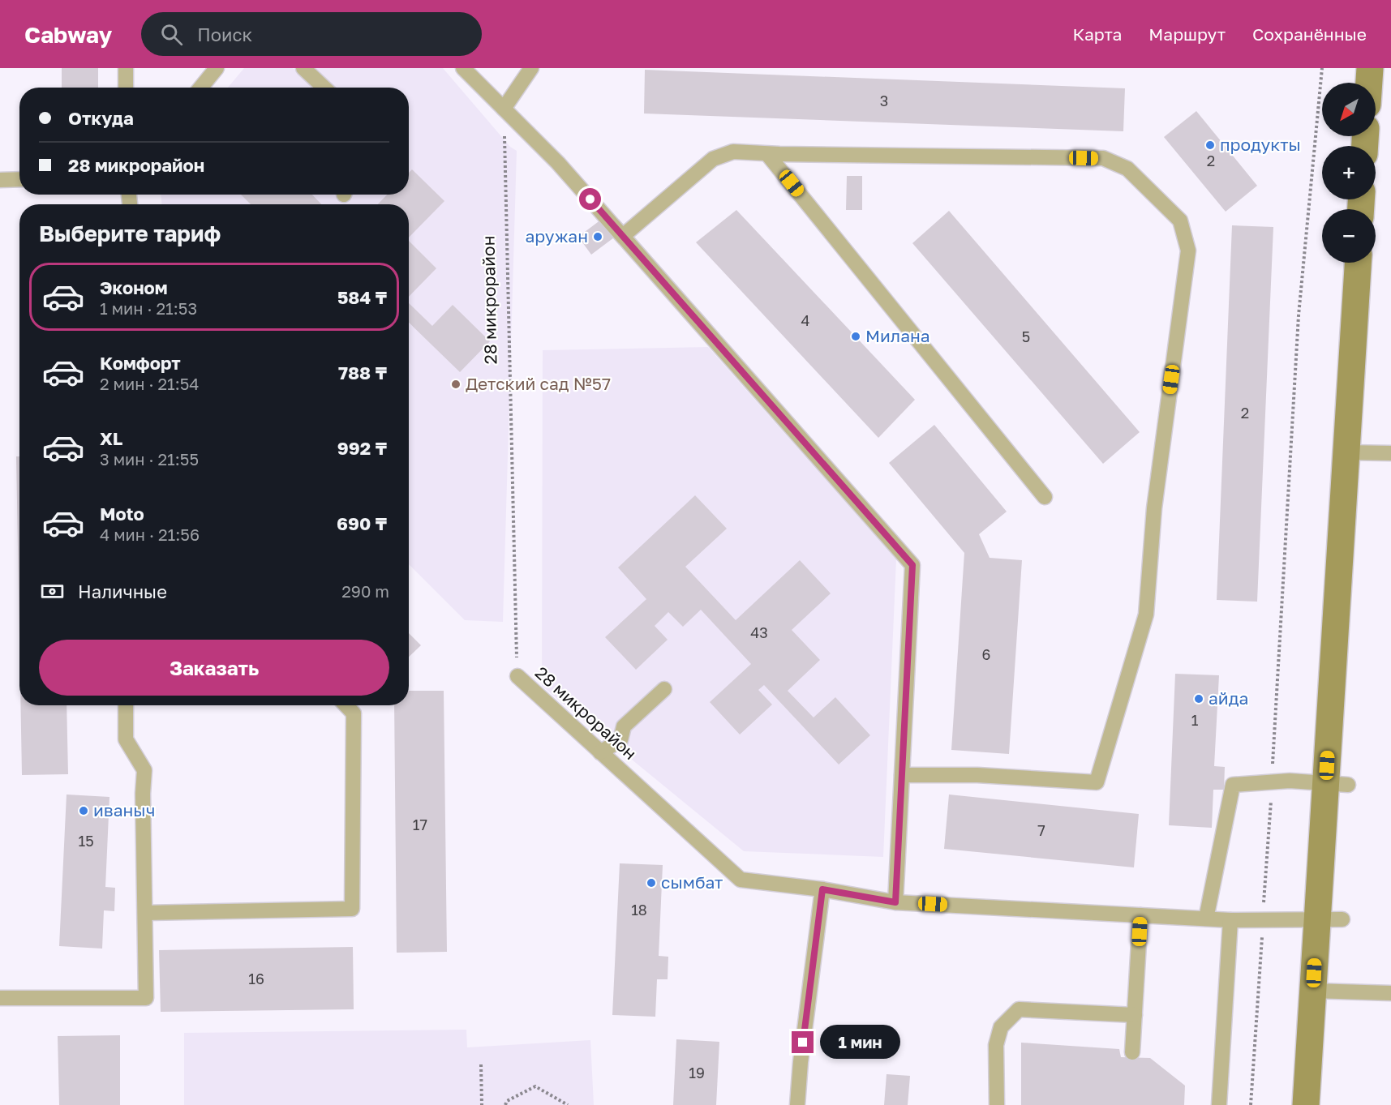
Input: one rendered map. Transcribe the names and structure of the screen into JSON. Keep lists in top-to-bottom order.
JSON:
{
  "streets": {
    "lane": ["28 микрорайон"]
  },
  "places": [
    "продукты",
    "аружан",
    "Милана",
    "Детский сад №57",
    "айда",
    "иваныч",
    "сымбат"
  ],
  "house_numbers": [
    "3",
    "2",
    "4",
    "5",
    "2",
    "43",
    "6",
    "1",
    "17",
    "7",
    "15",
    "18",
    "16",
    "19"
  ],
  "north": "bottom left",
  "page": {
    "header": "Cabway",
    "search": "Поиск",
    "nav": ["Карта", "Маршрут", "Сохранённые"],
    "map_buttons": ["+", "−"],
    "banner": ["Откуда", "28 микрорайон"],
    "heading": "Выберите тариф",
    "list": [
      {
        "name": "Эконом",
        "note": "1 мин · 21:53",
        "value": "584 ₸"
      },
      {
        "name": "Комфорт",
        "note": "2 мин · 21:54",
        "value": "788 ₸"
      },
      {
        "name": "XL",
        "note": "3 мин · 21:55",
        "value": "992 ₸"
      },
      {
        "name": "Moto",
        "note": "4 мин · 21:56",
        "value": "690 ₸"
      }
    ],
    "pay": ["Наличные", "290 m"],
    "buttons": "Заказать",
    "bubble": "1 мин"
  }
}
